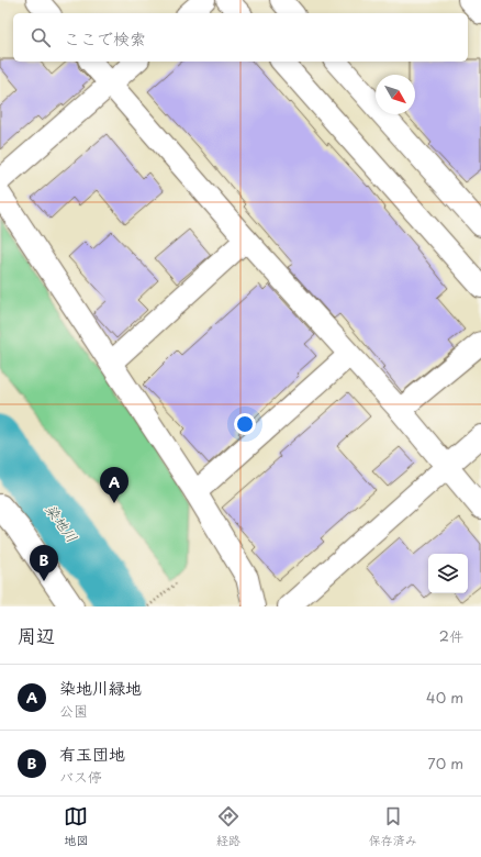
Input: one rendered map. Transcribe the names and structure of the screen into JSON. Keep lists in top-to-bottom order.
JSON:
{
  "water": ["染地川"],
  "north": "bottom right",
  "page": {
    "search": "ここで検索",
    "pins": ["A", "B"],
    "heading": ["周辺", "2件"],
    "list": [
      {
        "mark": "A",
        "name": "染地川緑地",
        "note": "公園",
        "value": "40 m"
      },
      {
        "mark": "B",
        "name": "有玉団地",
        "note": "バス停",
        "value": "70 m"
      }
    ],
    "nav": ["地図", "経路", "保存済み"]
  }
}
